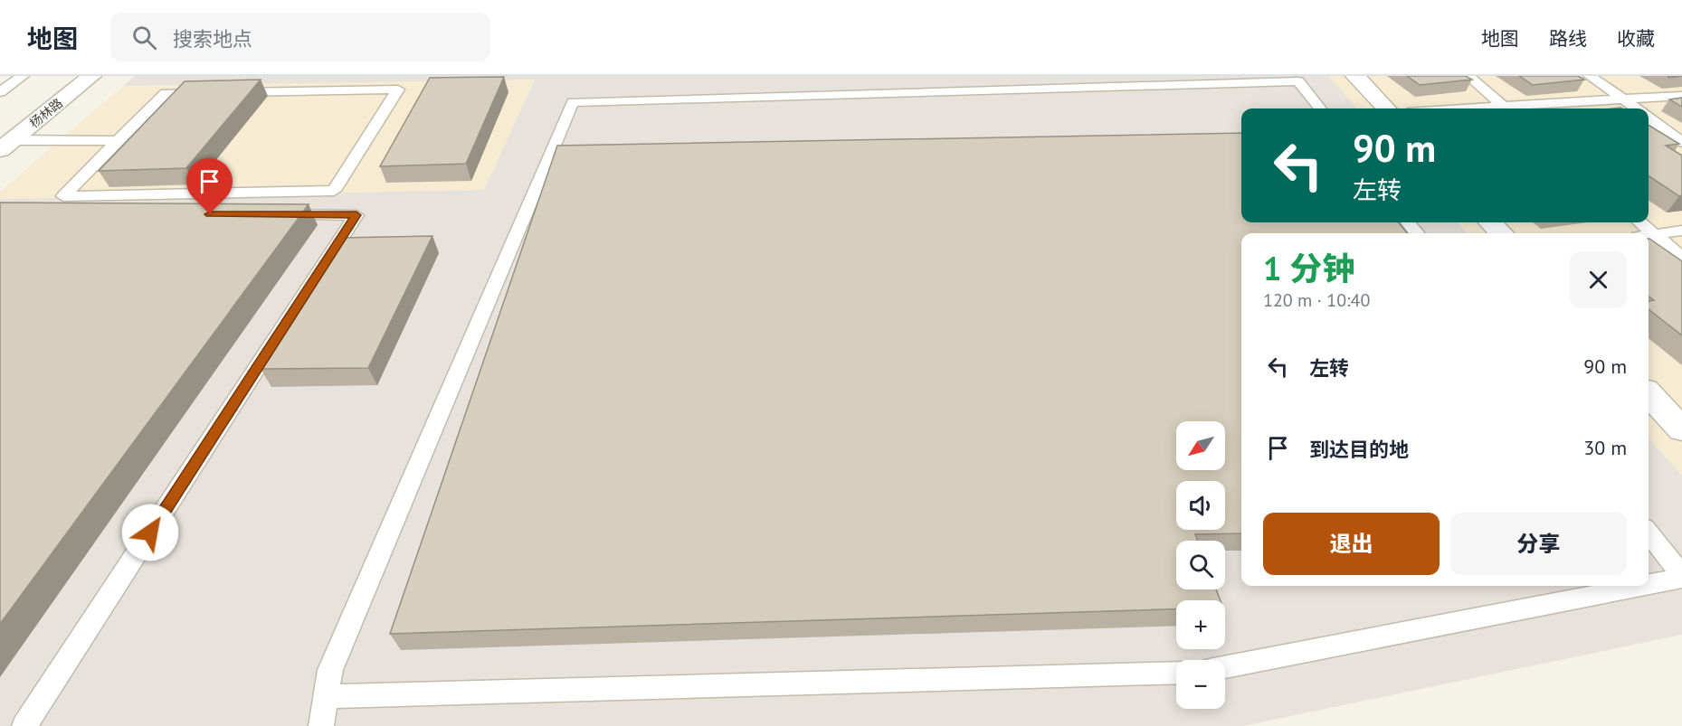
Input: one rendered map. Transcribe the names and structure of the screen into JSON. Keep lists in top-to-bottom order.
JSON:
{
  "streets": {
    "street": ["杨林路"]
  },
  "north": "bottom left",
  "page": {
    "header": "地图",
    "search": "搜索地点",
    "nav": ["地图", "路线", "收藏"],
    "turn": ["90 m", "左转"],
    "heading": ["1 分钟", "120 m · 10:40"],
    "list": [
      {
        "name": "左转",
        "value": "90 m"
      },
      {
        "name": "到达目的地",
        "value": "30 m"
      }
    ],
    "map_buttons": ["+", "−"],
    "buttons": ["退出", "分享"]
  }
}
